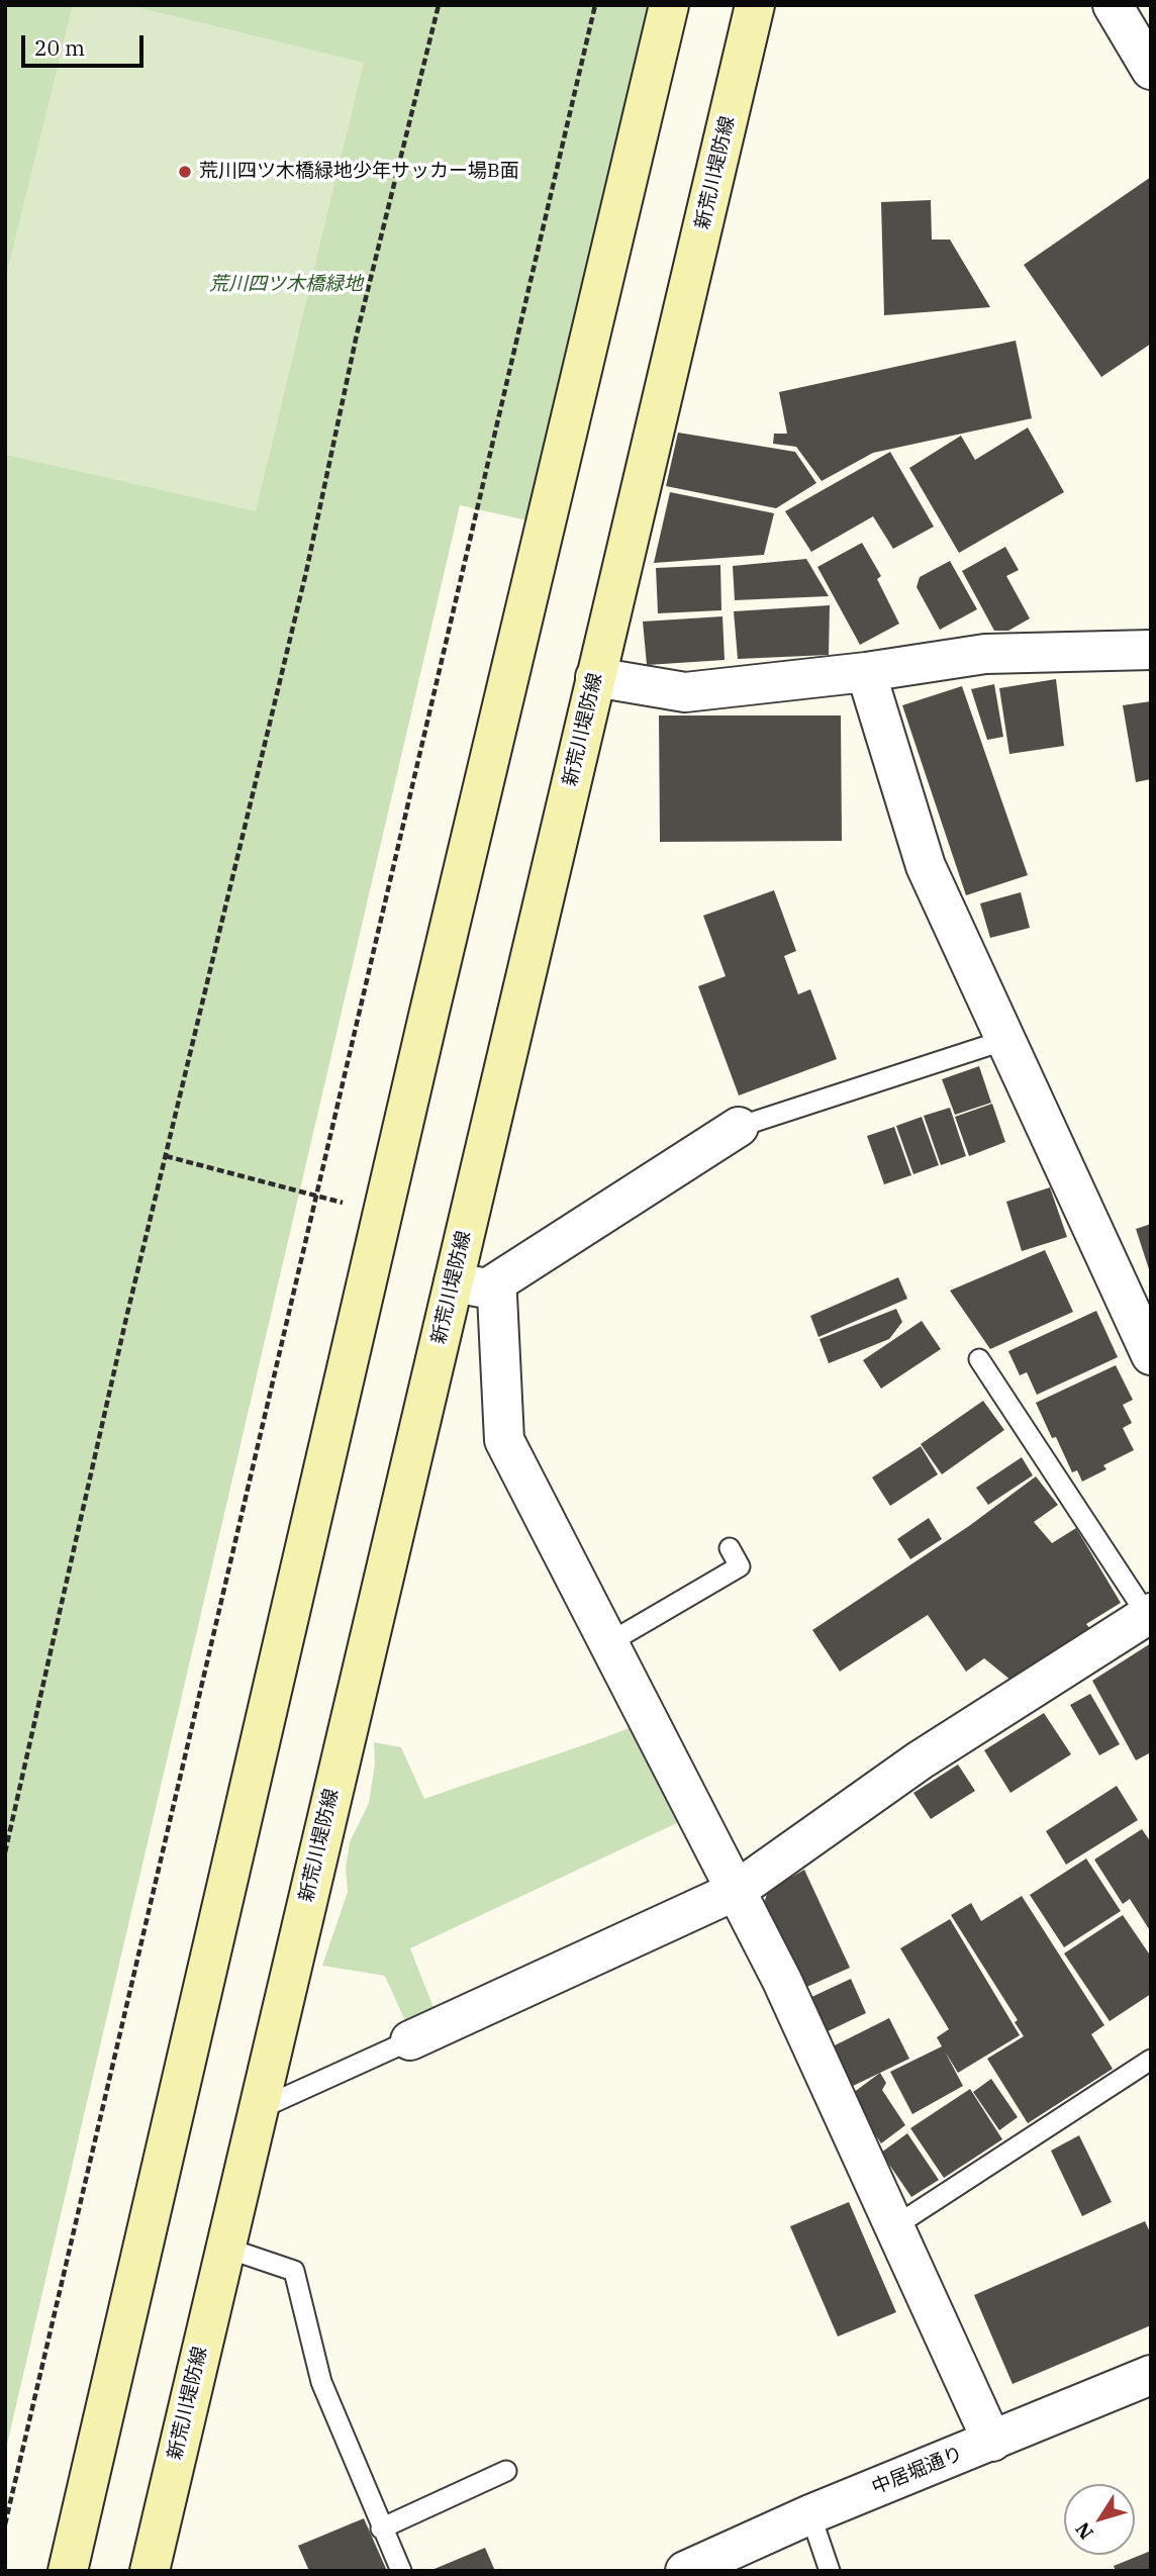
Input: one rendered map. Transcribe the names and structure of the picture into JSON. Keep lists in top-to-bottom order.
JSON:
{
  "streets": {
    "main road": ["新荒川堤防線"],
    "street": ["中居堀通り"]
  },
  "parks": ["荒川四ツ木橋緑地"],
  "places": ["荒川四ツ木橋緑地少年サッカー場B面"],
  "scale_bar": "20 m",
  "north": "bottom left"
}
